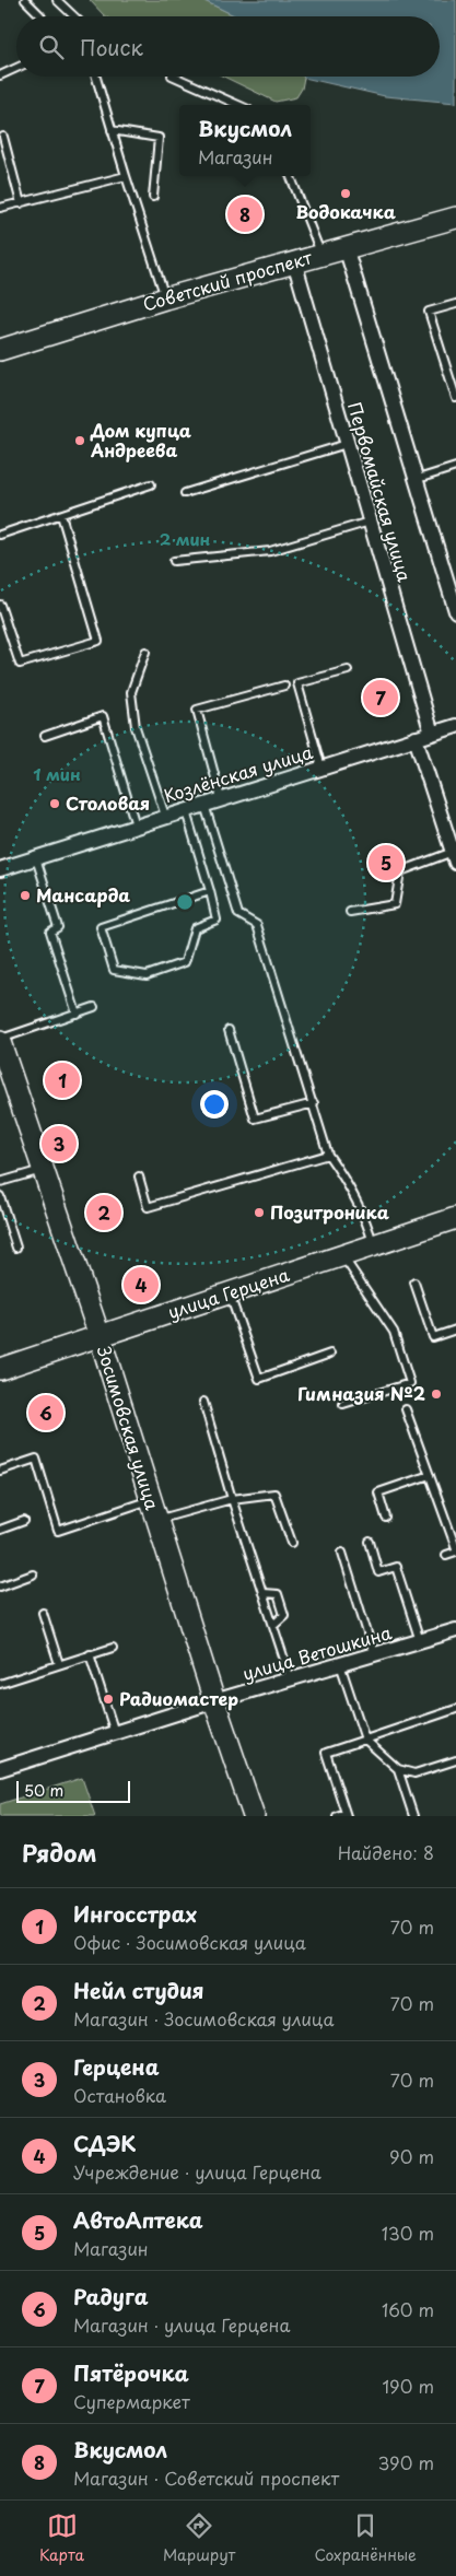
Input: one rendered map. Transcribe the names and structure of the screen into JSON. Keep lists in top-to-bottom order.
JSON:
{
  "streets": {
    "street": [
      "Советский проспект",
      "Первомайская улица",
      "Козлёнская улица",
      "улица Герцена",
      "Зосимовская улица",
      "улица Ветошкина"
    ]
  },
  "crossings": [
    ["Советский проспект", "Первомайская улица"],
    ["Первомайская улица", "Козлёнская улица"],
    ["улица Герцена", "Зосимовская улица"],
    ["Зосимовская улица", "улица Ветошкина"]
  ],
  "places": [
    "Водокачка",
    "Дом купца Андреева",
    "Столовая",
    "Мансарда",
    "Позитроника",
    "Гимназия №2",
    "Радиомастер"
  ],
  "scale_bar": "50 m",
  "page": {
    "search": "Поиск",
    "popup": ["Вкусмол", "Магазин"],
    "pins": [
      "8",
      "7",
      "5",
      "1",
      "3",
      "2",
      "4",
      "6"
    ],
    "scale": "50 m",
    "heading": ["Рядом", "Найдено: 8"],
    "list": [
      {
        "mark": "1",
        "name": "Ингосстрах",
        "note": "Офис · Зосимовская улица",
        "value": "70 m"
      },
      {
        "mark": "2",
        "name": "Нейл студия",
        "note": "Магазин · Зосимовская улица",
        "value": "70 m"
      },
      {
        "mark": "3",
        "name": "Герцена",
        "note": "Остановка",
        "value": "70 m"
      },
      {
        "mark": "4",
        "name": "СДЭК",
        "note": "Учреждение · улица Герцена",
        "value": "90 m"
      },
      {
        "mark": "5",
        "name": "АвтоАптека",
        "note": "Магазин",
        "value": "130 m"
      },
      {
        "mark": "6",
        "name": "Радуга",
        "note": "Магазин · улица Герцена",
        "value": "160 m"
      },
      {
        "mark": "7",
        "name": "Пятёрочка",
        "note": "Супермаркет",
        "value": "190 m"
      },
      {
        "mark": "8",
        "name": "Вкусмол",
        "note": "Магазин · Советский проспект",
        "value": "390 m"
      }
    ],
    "nav": ["Карта", "Маршрут", "Сохранённые"]
  },
  "rings": ["2 мин", "1 мин"]
}
